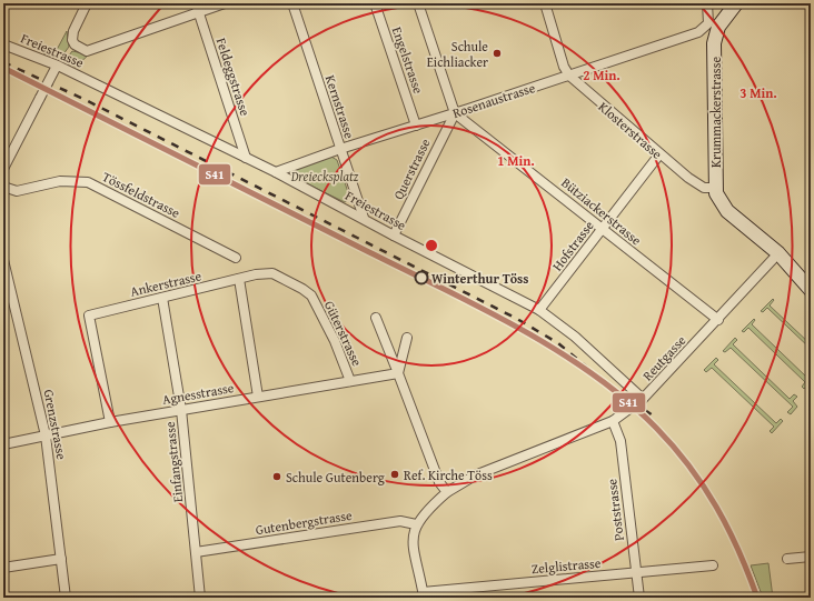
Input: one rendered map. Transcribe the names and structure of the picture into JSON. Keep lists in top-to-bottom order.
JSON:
{
  "streets": {
    "street": [
      "Freiestrasse",
      "Engelstrasse",
      "Feldeggstrasse",
      "Rosenaustrasse",
      "Kernstrasse",
      "Krummackerstrasse",
      "Klosterstrasse",
      "Querstrasse",
      "Tössfeldstrasse",
      "Bütziackerstrasse",
      "Hofstrasse",
      "Ankerstrasse",
      "Güterstrasse",
      "Reutgasse",
      "Agnesstrasse",
      "Grenzstrasse",
      "Einfangstrasse",
      "Poststrasse",
      "Gutenbergstrasse",
      "Zelglistrasse"
    ]
  },
  "crossings": [
    ["Freiestrasse", "Feldeggstrasse"],
    ["Freiestrasse", "Rosenaustrasse"],
    ["Freiestrasse", "Kernstrasse"],
    ["Freiestrasse", "Querstrasse"],
    ["Freiestrasse", "Hofstrasse"],
    ["Freiestrasse", "Reutgasse"],
    ["Engelstrasse", "Rosenaustrasse"],
    ["Rosenaustrasse", "Kernstrasse"],
    ["Rosenaustrasse", "Krummackerstrasse"],
    ["Rosenaustrasse", "Klosterstrasse"],
    ["Rosenaustrasse", "Querstrasse"],
    ["Rosenaustrasse", "Bütziackerstrasse"],
    ["Krummackerstrasse", "Klosterstrasse"],
    ["Klosterstrasse", "Hofstrasse"],
    ["Querstrasse", "Bütziackerstrasse"],
    ["Bütziackerstrasse", "Hofstrasse"],
    ["Bütziackerstrasse", "Reutgasse"],
    ["Ankerstrasse", "Güterstrasse"],
    ["Ankerstrasse", "Agnesstrasse"],
    ["Ankerstrasse", "Einfangstrasse"],
    ["Güterstrasse", "Agnesstrasse"],
    ["Reutgasse", "Poststrasse"],
    ["Reutgasse", "Gutenbergstrasse"],
    ["Agnesstrasse", "Grenzstrasse"],
    ["Agnesstrasse", "Einfangstrasse"],
    ["Einfangstrasse", "Gutenbergstrasse"],
    ["Poststrasse", "Zelglistrasse"]
  ],
  "parks": ["Dreiecksplatz"],
  "places": [
    "Schule Eichliacker",
    "Winterthur Töss",
    "Ref. Kirche Töss",
    "Schule Gutenberg"
  ],
  "lines": ["transit line S41"],
  "rings": ["2 Min.", "3 Min.", "1 Min."]
}
